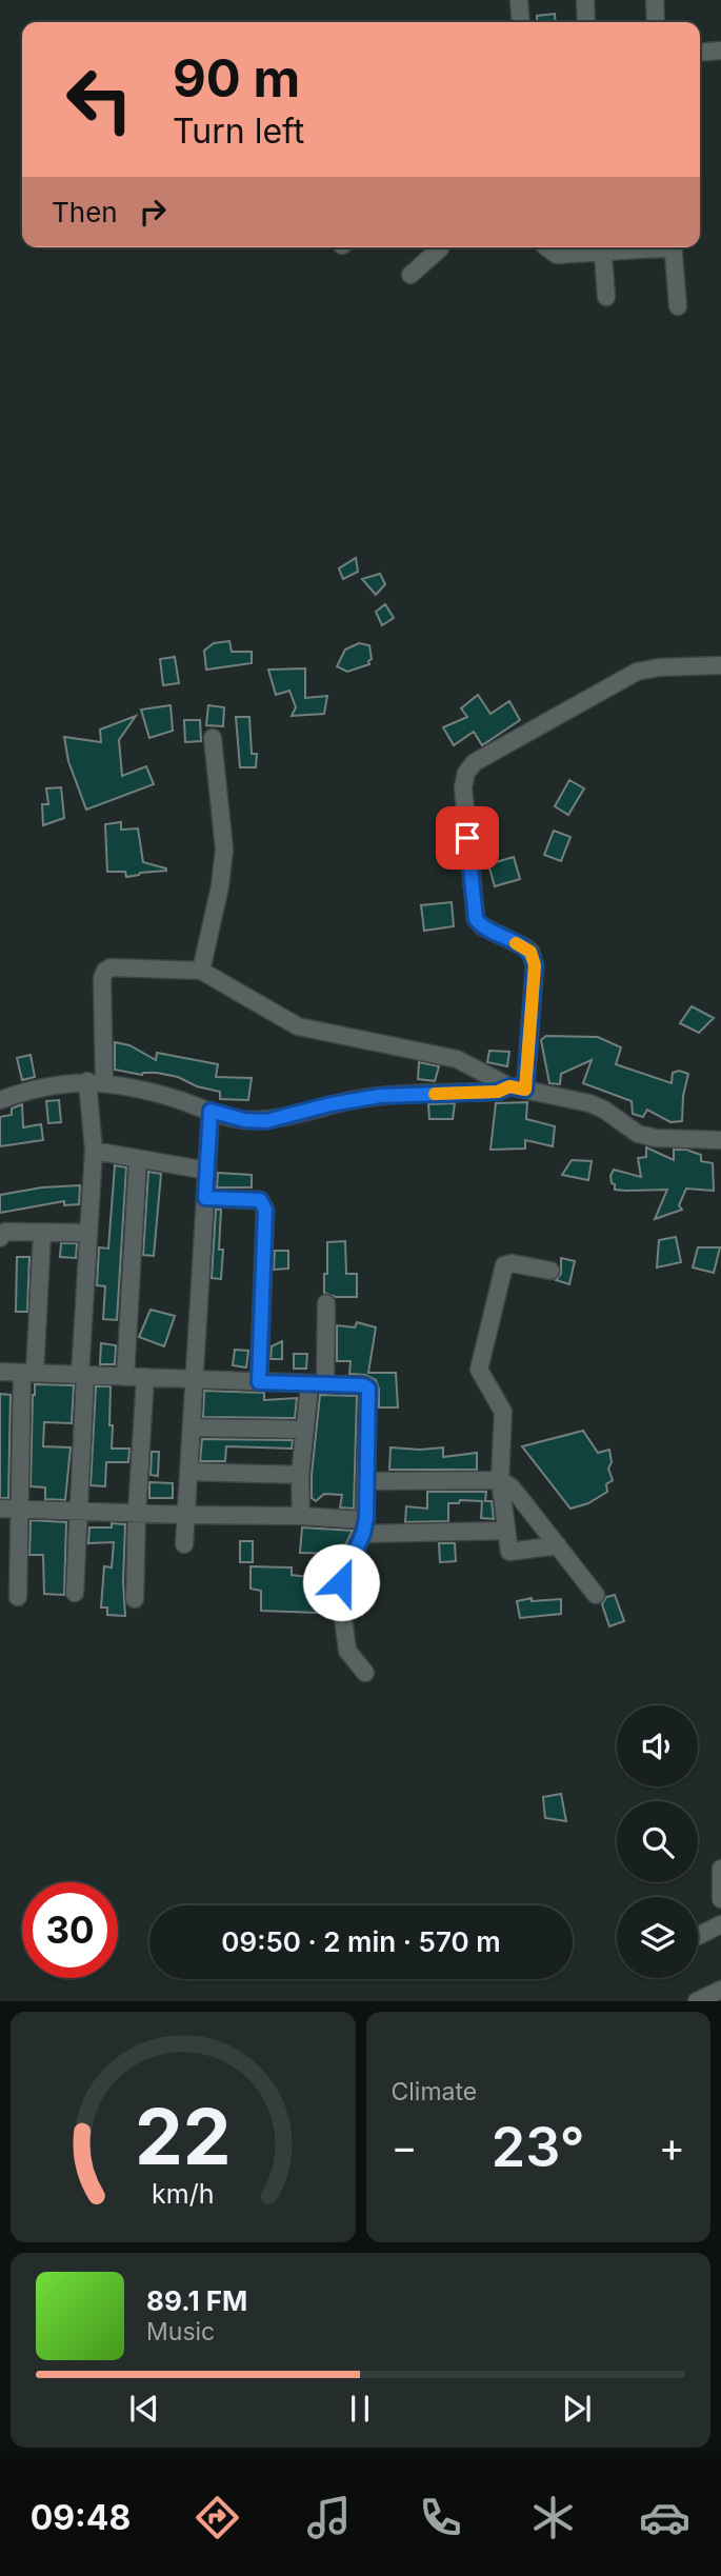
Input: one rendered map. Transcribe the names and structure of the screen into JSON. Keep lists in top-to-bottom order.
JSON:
{
  "page": {
    "turn": ["90 m", "Turn left"],
    "then": "Then",
    "limit": "30",
    "trip": "09:50 · 2 min · 570 m",
    "tile": "Climate",
    "heat": ["−", "23°", "+"],
    "song": ["89.1 FM", "Music"],
    "tabs": "09:48",
    "gauge": ["22", "km/h"]
  }
}
